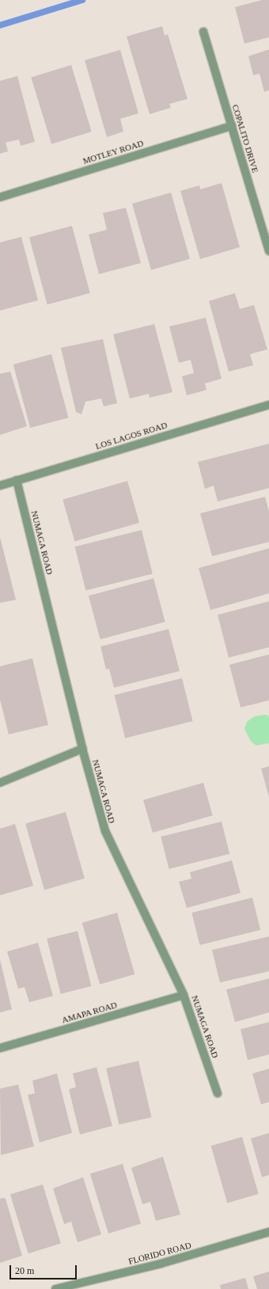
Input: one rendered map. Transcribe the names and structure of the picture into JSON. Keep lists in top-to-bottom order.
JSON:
{
  "streets": {
    "street": [
      "COPALITO DRIVE",
      "MOTLEY ROAD",
      "LOS LAGOS ROAD",
      "NUMAGA ROAD",
      "AMAPA ROAD",
      "FLORIDO ROAD"
    ]
  },
  "crossings": [
    ["COPALITO DRIVE", "MOTLEY ROAD"],
    ["LOS LAGOS ROAD", "NUMAGA ROAD"],
    ["NUMAGA ROAD", "AMAPA ROAD"]
  ],
  "scale_bar": "20 m"
}
